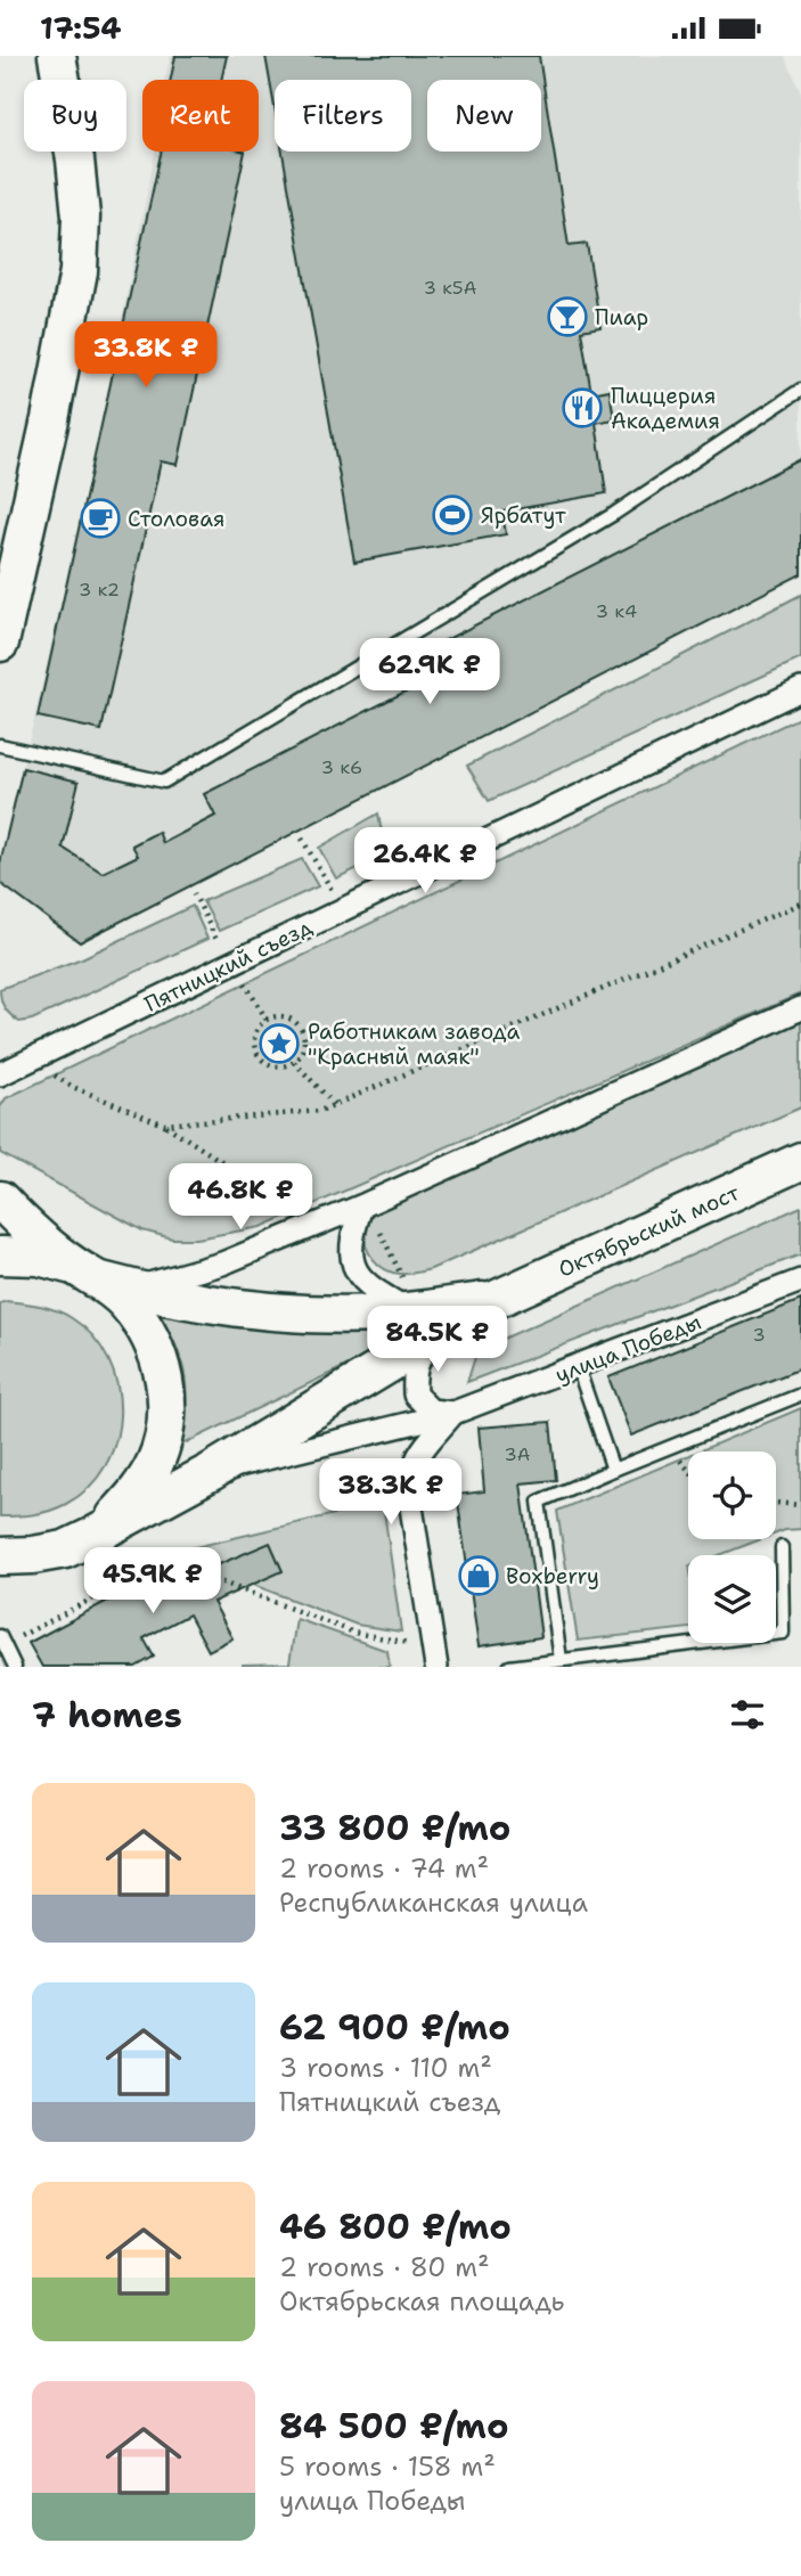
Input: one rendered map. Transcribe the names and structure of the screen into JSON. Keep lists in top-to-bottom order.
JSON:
{
  "streets": {
    "main road": ["Октябрьский мост"],
    "street": ["Пятницкий съезд", "улица Победы"]
  },
  "places": {
    "bar": ["Пиар"],
    "restaurant": ["Пиццерия Академия"],
    "sports": ["Ярбатут"],
    "cafe": ["Столовая"],
    "place": ["Работникам завода \"Красный маяк\""],
    "shop": ["Boxberry"]
  },
  "house_numbers": [
    "3 к5А",
    "3 к2",
    "3 к4",
    "3 к6",
    "3",
    "3А"
  ],
  "page": {
    "status": "17:54",
    "chip": [
      "Buy",
      "Rent",
      "Filters",
      "New"
    ],
    "price": [
      "33.8K ₽",
      "62.9K ₽",
      "26.4K ₽",
      "46.8K ₽",
      "84.5K ₽",
      "38.3K ₽",
      "45.9K ₽"
    ],
    "heading": "7 homes",
    "list": [
      {
        "name": "33 800 ₽/mo",
        "note": "2 rooms · 74 m² · Республиканская улица"
      },
      {
        "name": "62 900 ₽/mo",
        "note": "3 rooms · 110 m² · Пятницкий съезд"
      },
      {
        "name": "46 800 ₽/mo",
        "note": "2 rooms · 80 m² · Октябрьская площадь"
      },
      {
        "name": "84 500 ₽/mo",
        "note": "5 rooms · 158 m² · улица Победы"
      }
    ]
  }
}
